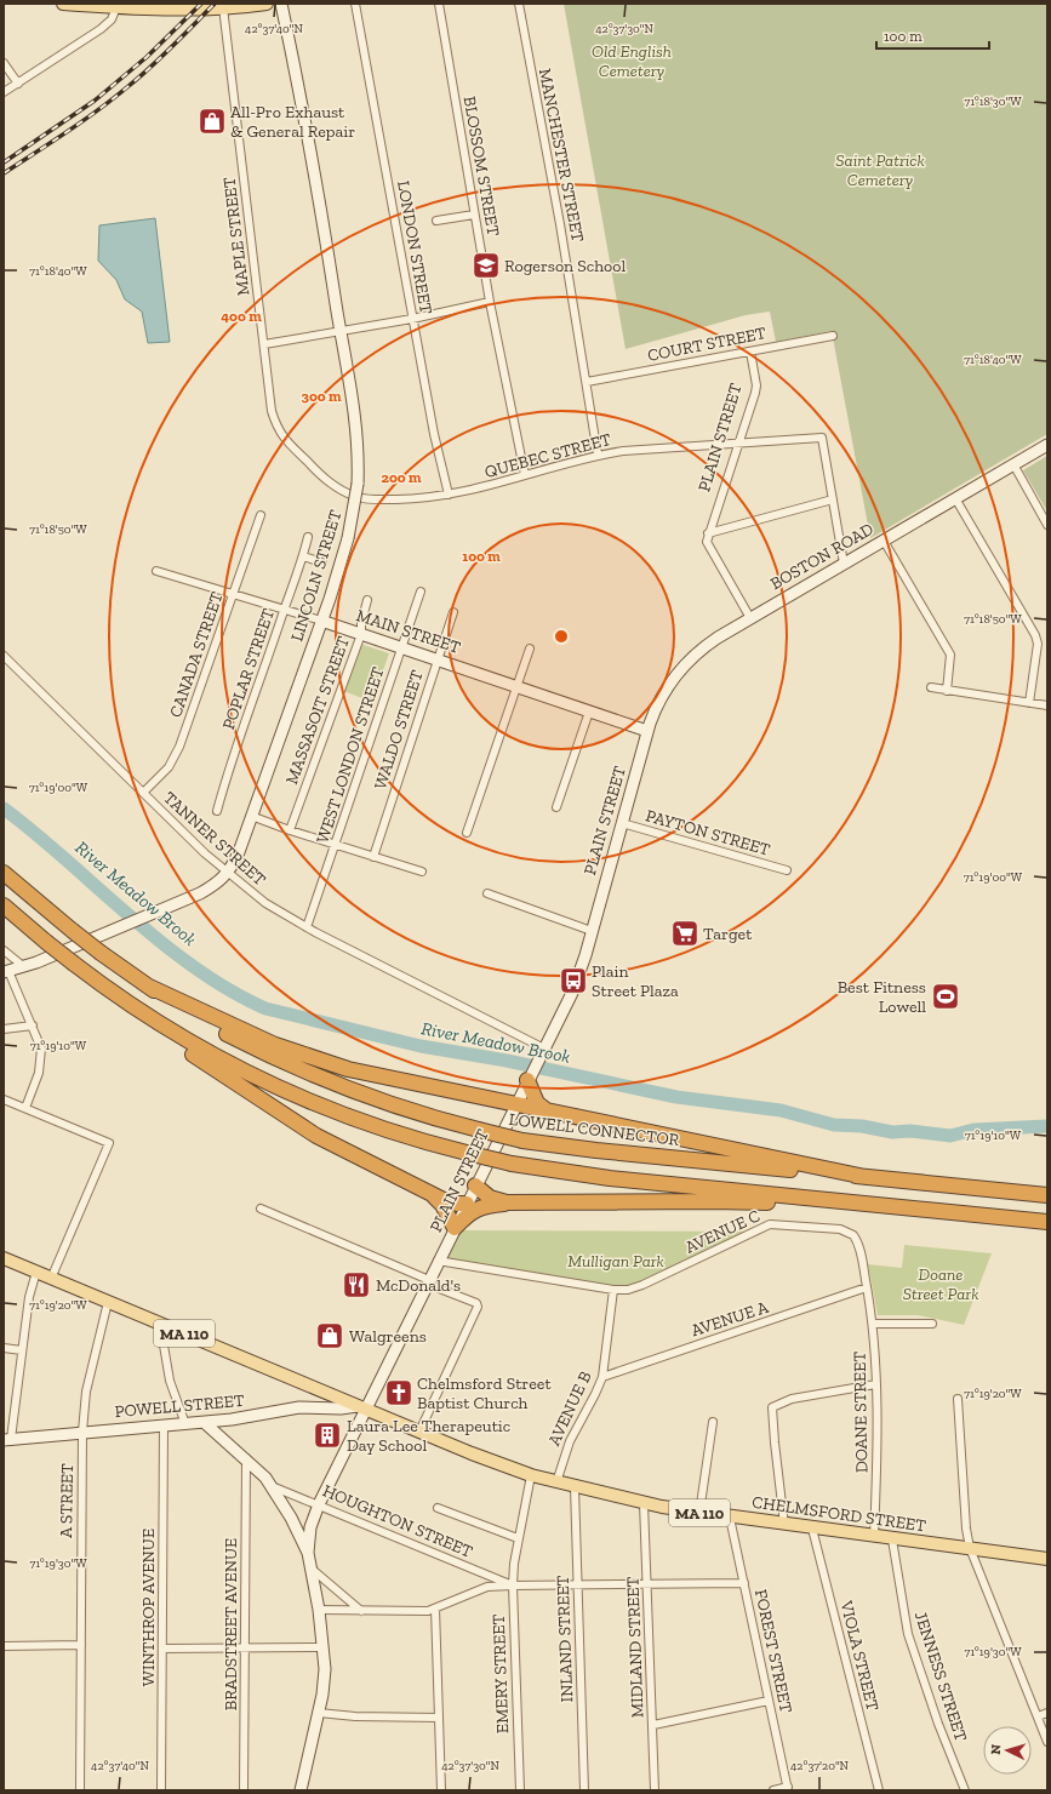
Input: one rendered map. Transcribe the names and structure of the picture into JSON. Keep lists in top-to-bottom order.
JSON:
{
  "streets": {
    "highway": ["LOWELL CONNECTOR"],
    "main road": ["MA 110", "CHELMSFORD STREET"],
    "street": [
      "MANCHESTER STREET",
      "BLOSSOM STREET",
      "MAPLE STREET",
      "LONDON STREET",
      "COURT STREET",
      "PLAIN STREET",
      "QUEBEC STREET",
      "BOSTON ROAD",
      "LINCOLN STREET",
      "MAIN STREET",
      "CANADA STREET",
      "POPLAR STREET",
      "MASSASOIT STREET",
      "WALDO STREET",
      "WEST LONDON STREET",
      "PAYTON STREET",
      "TANNER STREET",
      "AVENUE C",
      "AVENUE A",
      "POWELL STREET",
      "AVENUE B",
      "DOANE STREET",
      "A STREET",
      "HOUGHTON STREET",
      "WINTHROP AVENUE",
      "BRADSTREET AVENUE",
      "INLAND STREET",
      "MIDLAND STREET",
      "FOREST STREET",
      "VIOLA STREET",
      "EMERY STREET",
      "JENNESS STREET"
    ]
  },
  "crossings": [
    ["MANCHESTER STREET", "COURT STREET"],
    ["MANCHESTER STREET", "QUEBEC STREET"],
    ["BLOSSOM STREET", "QUEBEC STREET"],
    ["MAPLE STREET", "QUEBEC STREET"],
    ["LONDON STREET", "QUEBEC STREET"],
    ["COURT STREET", "PLAIN STREET"],
    ["PLAIN STREET", "QUEBEC STREET"],
    ["PLAIN STREET", "BOSTON ROAD"],
    ["PLAIN STREET", "MAIN STREET"],
    ["PLAIN STREET", "PAYTON STREET"],
    ["PLAIN STREET", "TANNER STREET"],
    ["PLAIN STREET", "AVENUE C"],
    ["PLAIN STREET", "POWELL STREET"],
    ["PLAIN STREET", "CHELMSFORD STREET"],
    ["PLAIN STREET", "HOUGHTON STREET"],
    ["BOSTON ROAD", "MAIN STREET"],
    ["LINCOLN STREET", "MAIN STREET"],
    ["LINCOLN STREET", "TANNER STREET"],
    ["MAIN STREET", "CANADA STREET"],
    ["MAIN STREET", "POPLAR STREET"],
    ["MAIN STREET", "MASSASOIT STREET"],
    ["MAIN STREET", "WALDO STREET"],
    ["MAIN STREET", "WEST LONDON STREET"],
    ["CANADA STREET", "TANNER STREET"],
    ["WEST LONDON STREET", "TANNER STREET"],
    ["AVENUE C", "AVENUE A"],
    ["AVENUE C", "AVENUE B"],
    ["AVENUE C", "DOANE STREET"],
    ["AVENUE A", "AVENUE B"],
    ["AVENUE A", "DOANE STREET"],
    ["POWELL STREET", "A STREET"],
    ["POWELL STREET", "CHELMSFORD STREET"],
    ["POWELL STREET", "WINTHROP AVENUE"],
    ["AVENUE B", "CHELMSFORD STREET"],
    ["DOANE STREET", "CHELMSFORD STREET"],
    ["A STREET", "CHELMSFORD STREET"],
    ["CHELMSFORD STREET", "INLAND STREET"],
    ["CHELMSFORD STREET", "MIDLAND STREET"],
    ["CHELMSFORD STREET", "FOREST STREET"],
    ["CHELMSFORD STREET", "VIOLA STREET"],
    ["CHELMSFORD STREET", "EMERY STREET"],
    ["CHELMSFORD STREET", "JENNESS STREET"],
    ["HOUGHTON STREET", "EMERY STREET"]
  ],
  "water": ["River Meadow Brook"],
  "parks": [
    "Old English Cemetery",
    "Saint Patrick Cemetery",
    "Mulligan Park",
    "Doane Street Park"
  ],
  "places": {
    "shop": ["All-Pro Exhaust & General Repair", "Walgreens"],
    "school or university": ["Rogerson School"],
    "supermarket": ["Target"],
    "bus stop": ["Plain Street Plaza"],
    "sports": ["Best Fitness Lowell"],
    "restaurant": ["McDonald's"],
    "church": ["Chelmsford Street Baptist Church"],
    "building": ["Laura Lee Therapeutic Day School"]
  },
  "scale_bar": "100 m",
  "north": "left",
  "coordinates": [
    "42°37'40\"N",
    "42°37'30\"N",
    "71°18'30\"W",
    "71°18'40\"W",
    "71°18'50\"W",
    "71°19'00\"W",
    "71°19'10\"W",
    "71°19'20\"W",
    "71°19'30\"W",
    "42°37'20\"N"
  ],
  "rings": [
    "400 m",
    "300 m",
    "200 m",
    "100 m"
  ]
}
